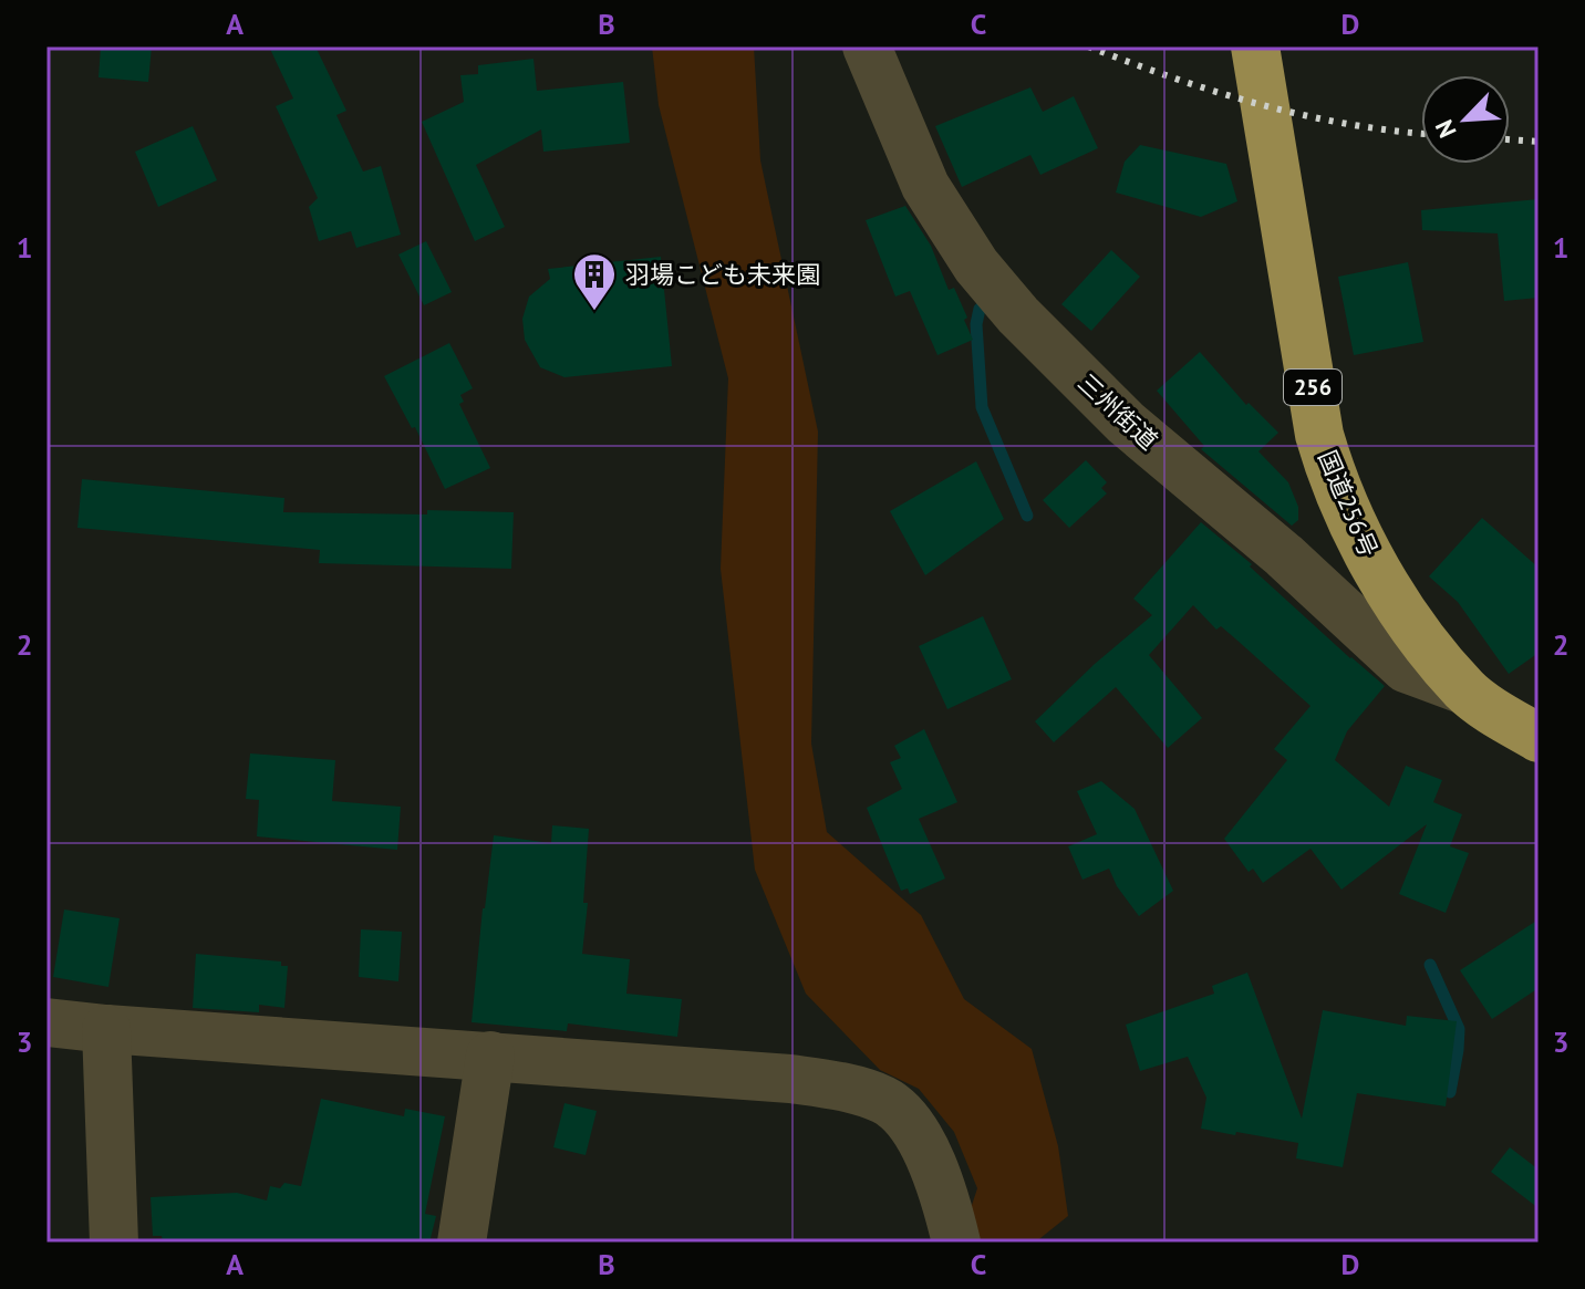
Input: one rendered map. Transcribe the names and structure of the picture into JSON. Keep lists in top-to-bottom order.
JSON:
{
  "streets": {
    "highway": ["256", "国道256号"],
    "street": ["三州街道"]
  },
  "crossings": [
    ["三州街道", "国道256号"]
  ],
  "places": {
    "building": ["羽場こども未来園"]
  },
  "north": "bottom left",
  "grid": {
    "columns": [
      "A",
      "B",
      "C",
      "D"
    ],
    "rows": ["1", "2", "3"]
  }
}
